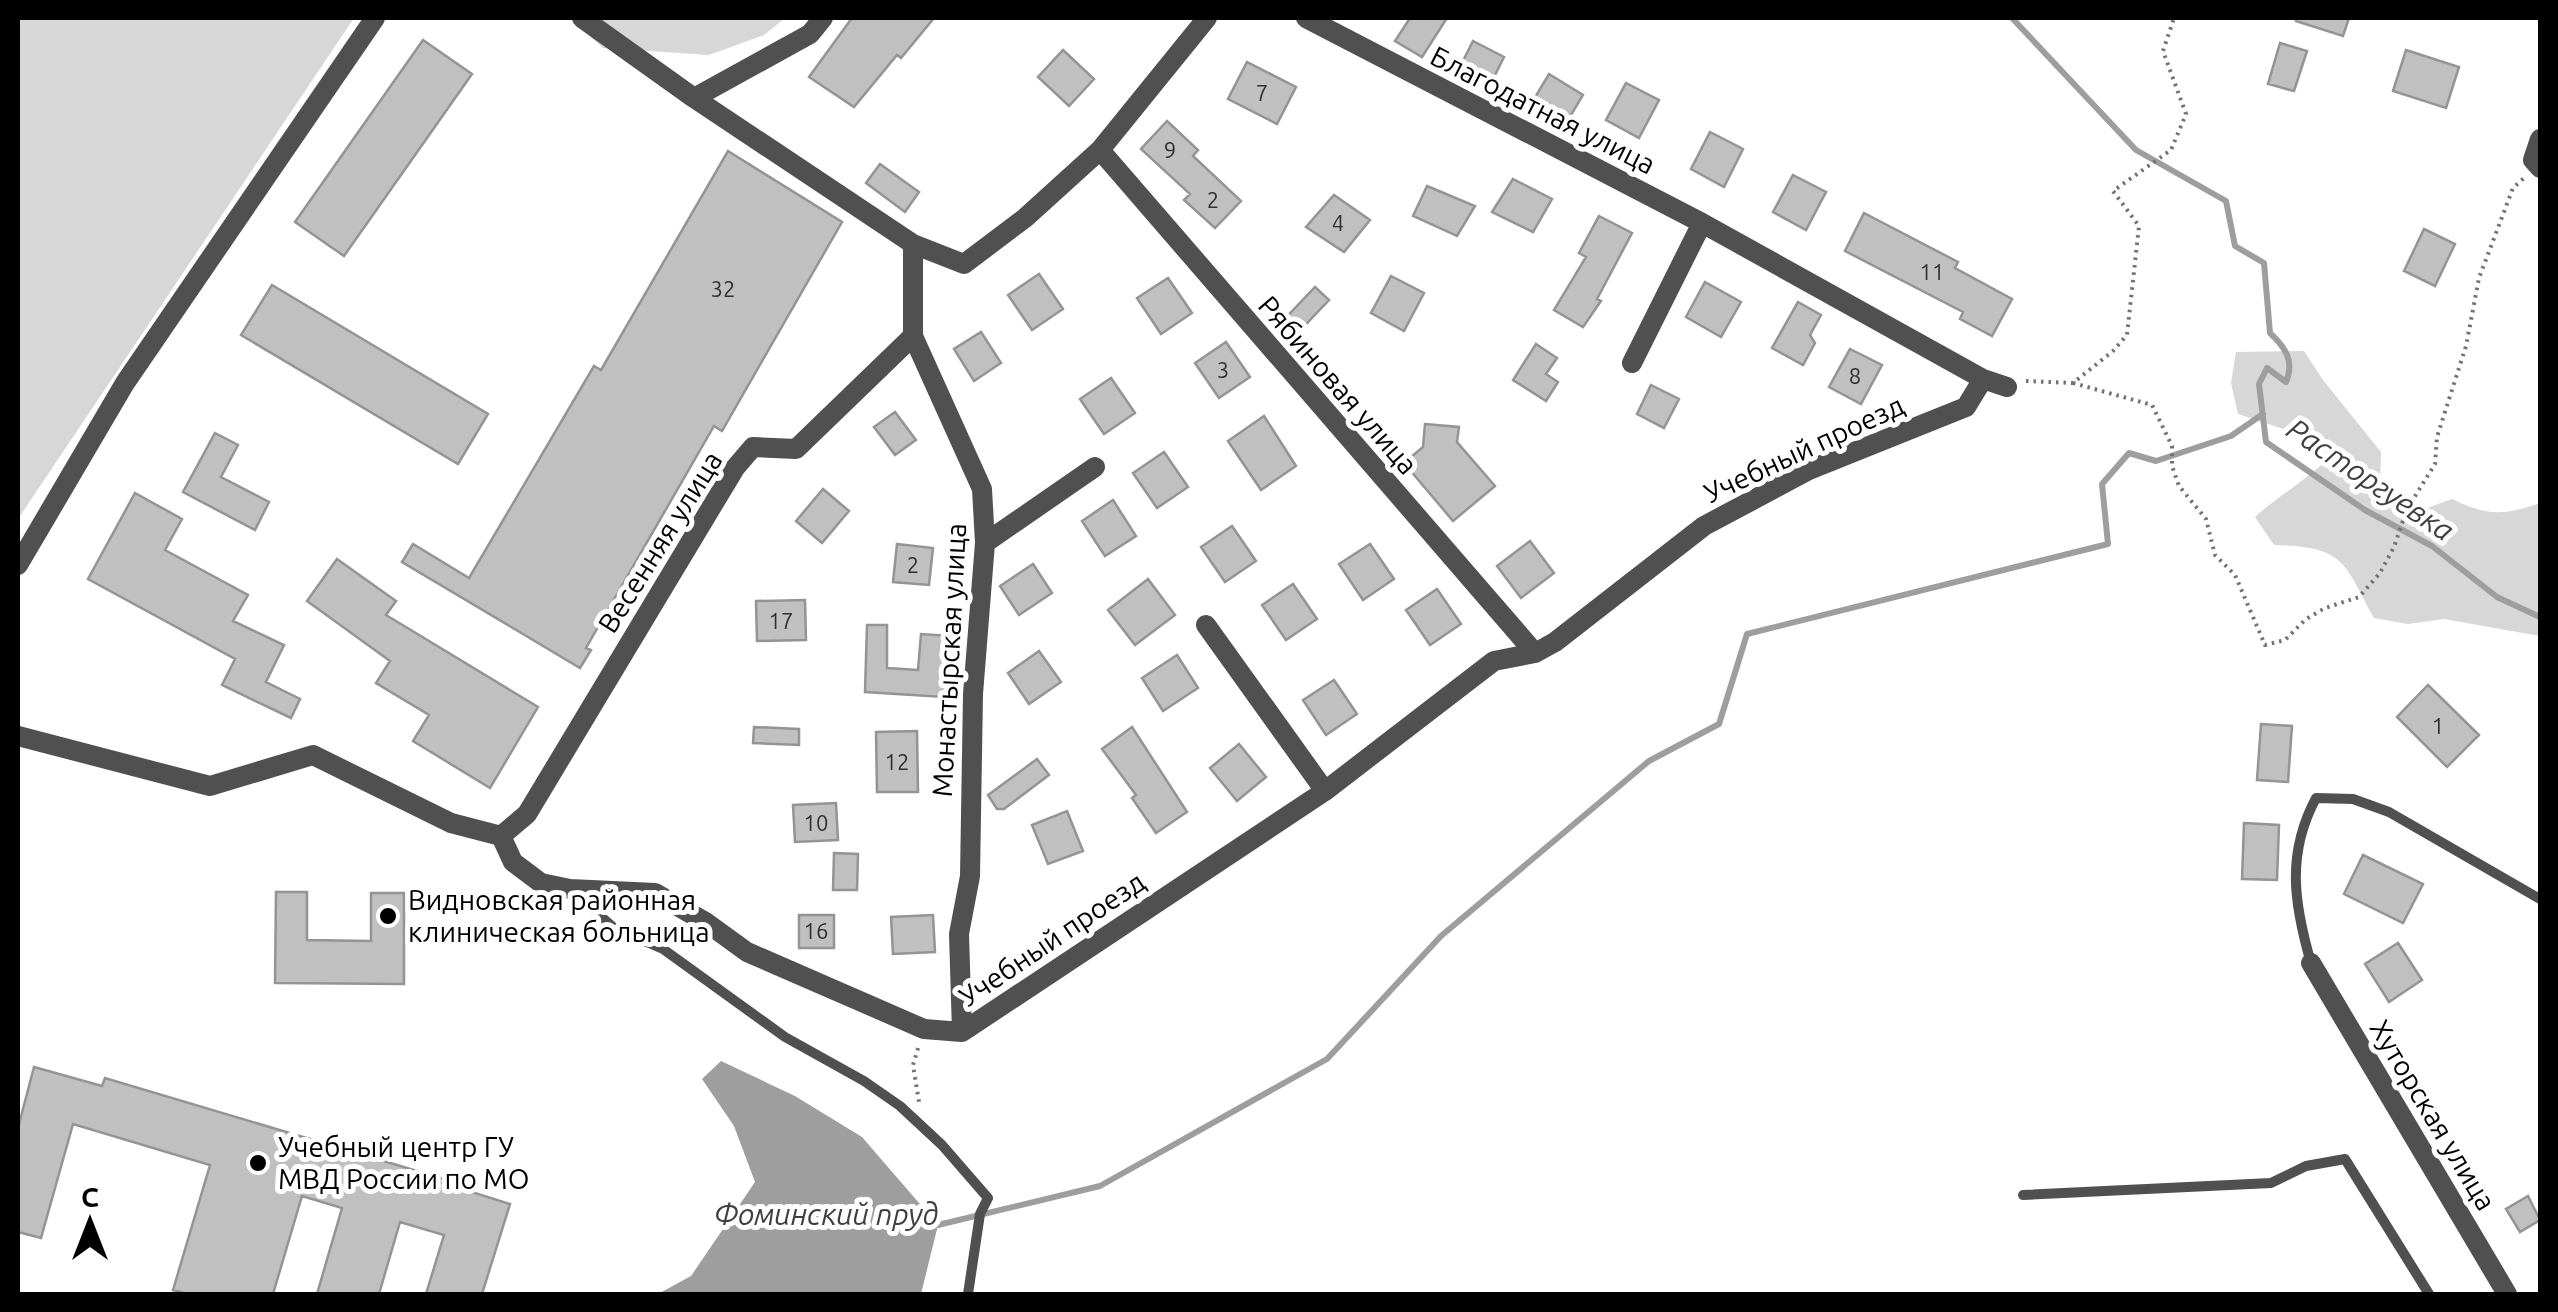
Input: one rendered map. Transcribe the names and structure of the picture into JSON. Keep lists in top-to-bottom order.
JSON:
{
  "streets": {
    "street": [
      "Благодатная улица",
      "Рябиновая улица",
      "Учебный проезд",
      "Весенняя улица",
      "Монастырская улица",
      "Хуторская улица"
    ]
  },
  "crossings": [
    ["Благодатная улица", "Учебный проезд"],
    ["Рябиновая улица", "Учебный проезд"],
    ["Учебный проезд", "Весенняя улица"],
    ["Учебный проезд", "Монастырская улица"],
    ["Весенняя улица", "Монастырская улица"]
  ],
  "water": ["Расторгуевка", "Фоминский пруд"],
  "places": ["Видновская районная клиническая больница", "Учебный центр ГУ МВД России по МО"],
  "house_numbers": [
    "7",
    "9",
    "2",
    "4",
    "11",
    "32",
    "3",
    "8",
    "2",
    "17",
    "1",
    "12",
    "10",
    "16"
  ],
  "north": "top"
}
